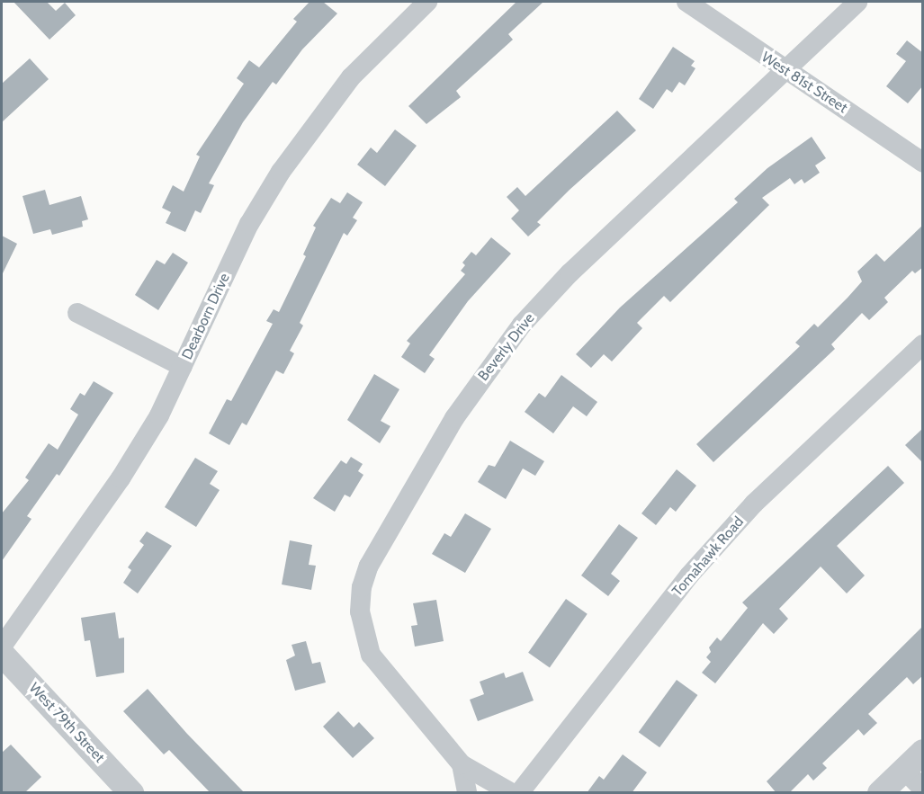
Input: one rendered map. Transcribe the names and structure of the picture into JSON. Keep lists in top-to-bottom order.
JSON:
{
  "streets": {
    "street": [
      "West 81st Street",
      "Dearborn Drive",
      "Beverly Drive",
      "Tomahawk Road",
      "West 79th Street"
    ]
  },
  "crossings": [
    ["West 81st Street", "Beverly Drive"]
  ]
}
